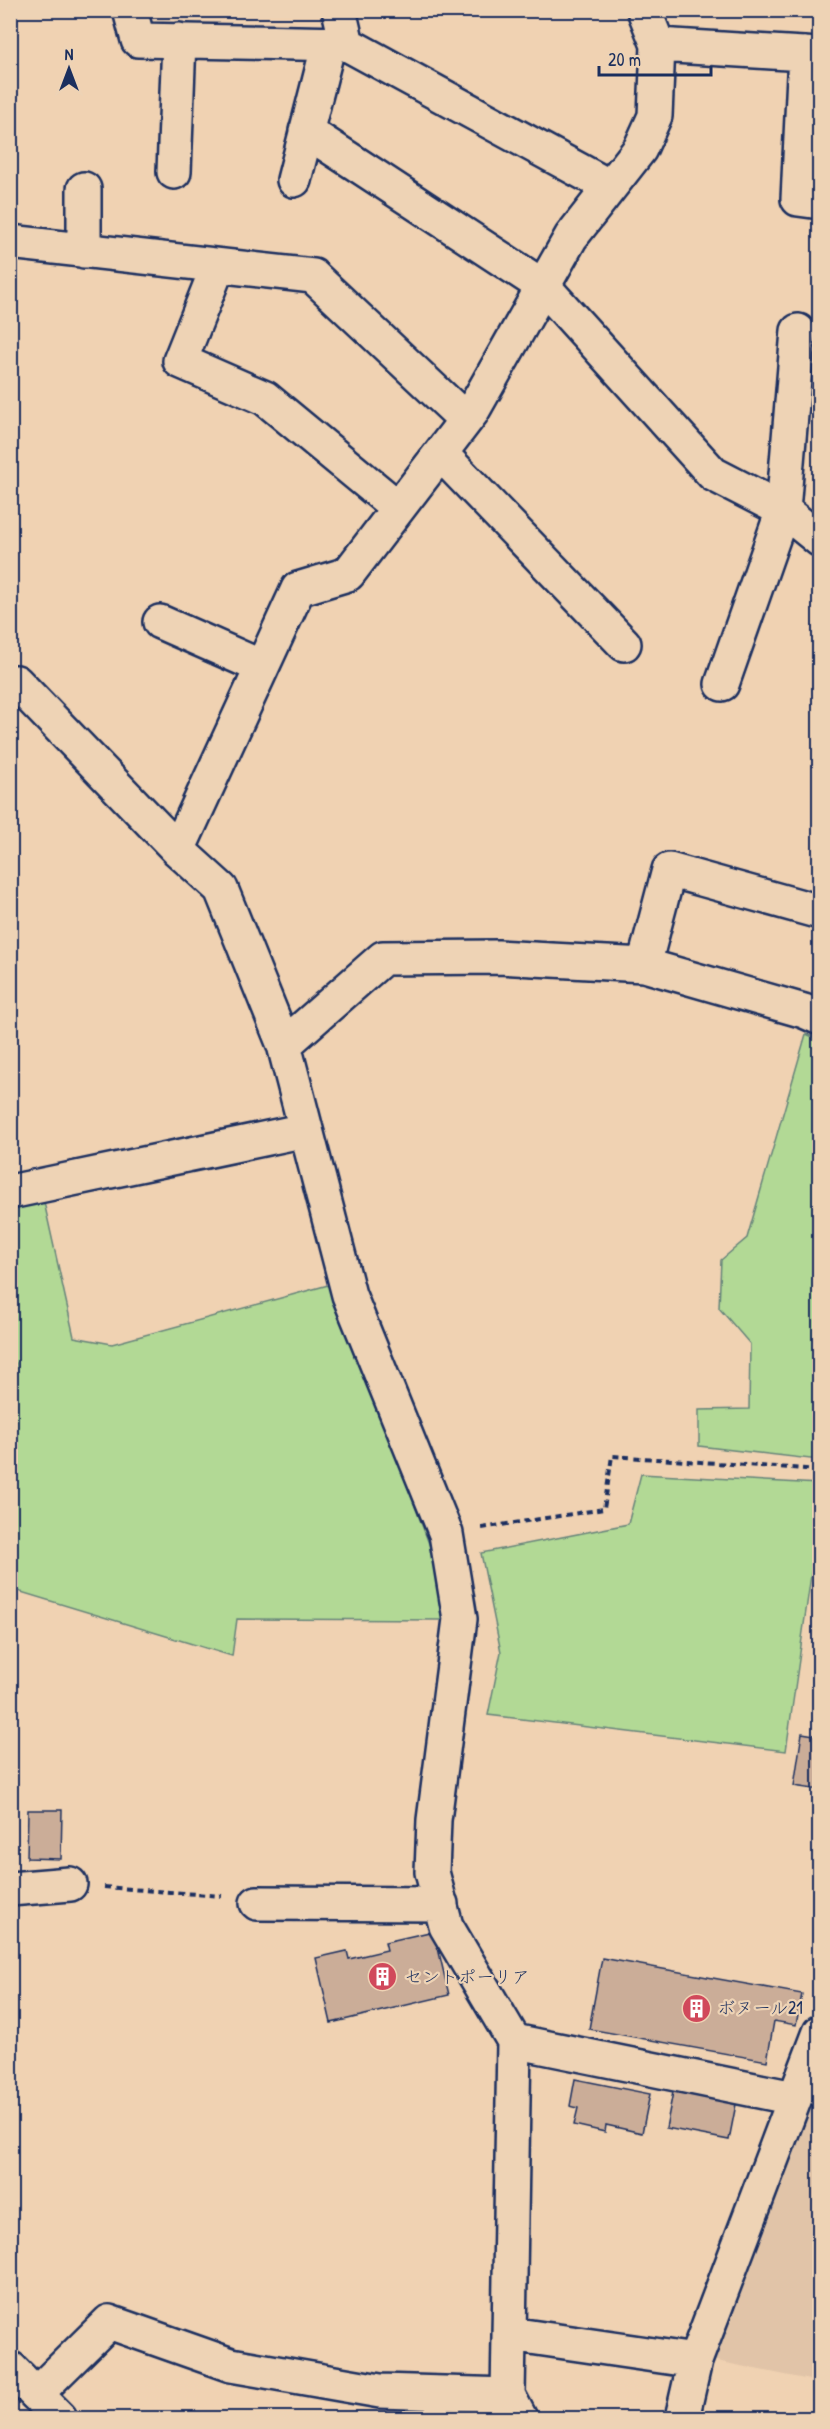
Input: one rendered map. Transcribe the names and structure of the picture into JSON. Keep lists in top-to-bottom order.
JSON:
{
  "places": {
    "building": ["セントポーリア", "ボヌール21"]
  },
  "scale_bar": "20 m",
  "north": "top"
}
